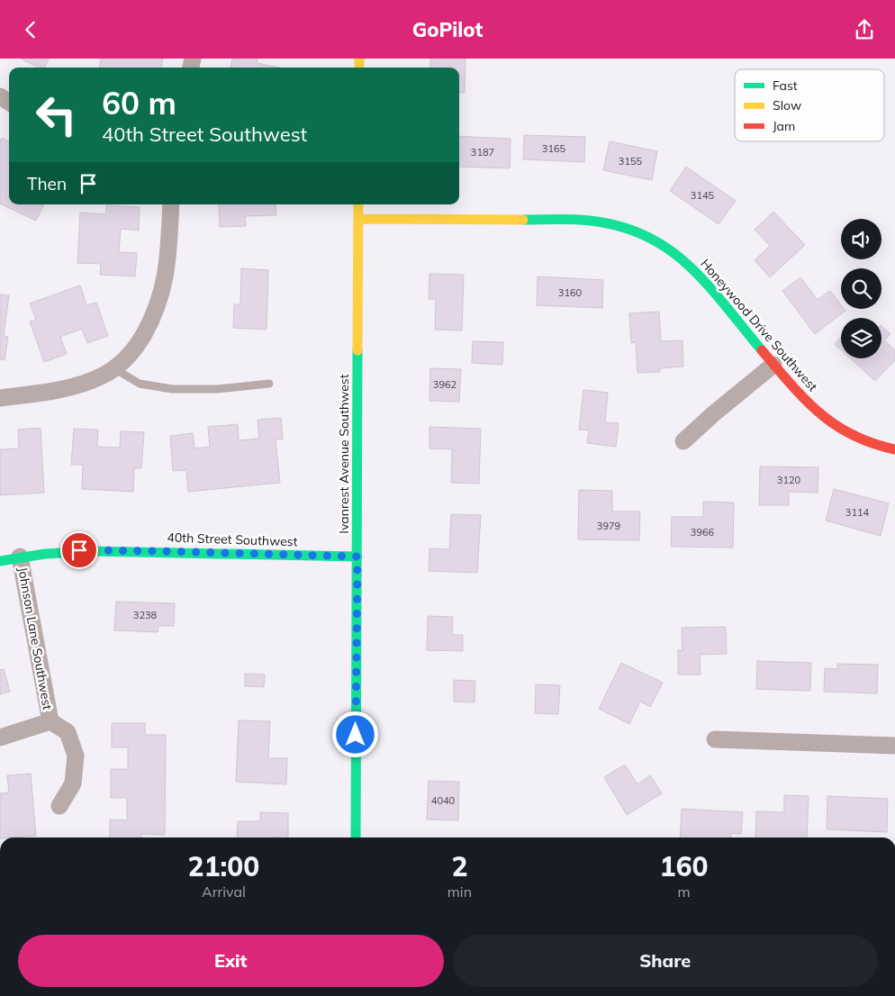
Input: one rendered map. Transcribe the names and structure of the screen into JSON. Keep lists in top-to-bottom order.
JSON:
{
  "streets": {
    "street": [
      "Honeywood Drive Southwest",
      "Ivanrest Avenue Southwest",
      "40th Street Southwest",
      "Johnson Lane Southwest"
    ]
  },
  "crossings": [
    ["Honeywood Drive Southwest", "Ivanrest Avenue Southwest"],
    ["Ivanrest Avenue Southwest", "40th Street Southwest"],
    ["40th Street Southwest", "Johnson Lane Southwest"]
  ],
  "house_numbers": [
    "3165",
    "3187",
    "3155",
    "3145",
    "3160",
    "3962",
    "3120",
    "3114",
    "3979",
    "3966",
    "3238",
    "4040"
  ],
  "legend": ["Fast", "Slow", "Jam"],
  "page": {
    "header": "GoPilot",
    "turn": ["60 m", "40th Street Southwest"],
    "then": "Then",
    "eta": [
      "21:00",
      "Arrival",
      "2",
      "min",
      "160",
      "m"
    ],
    "buttons": ["Exit", "Share"]
  }
}
